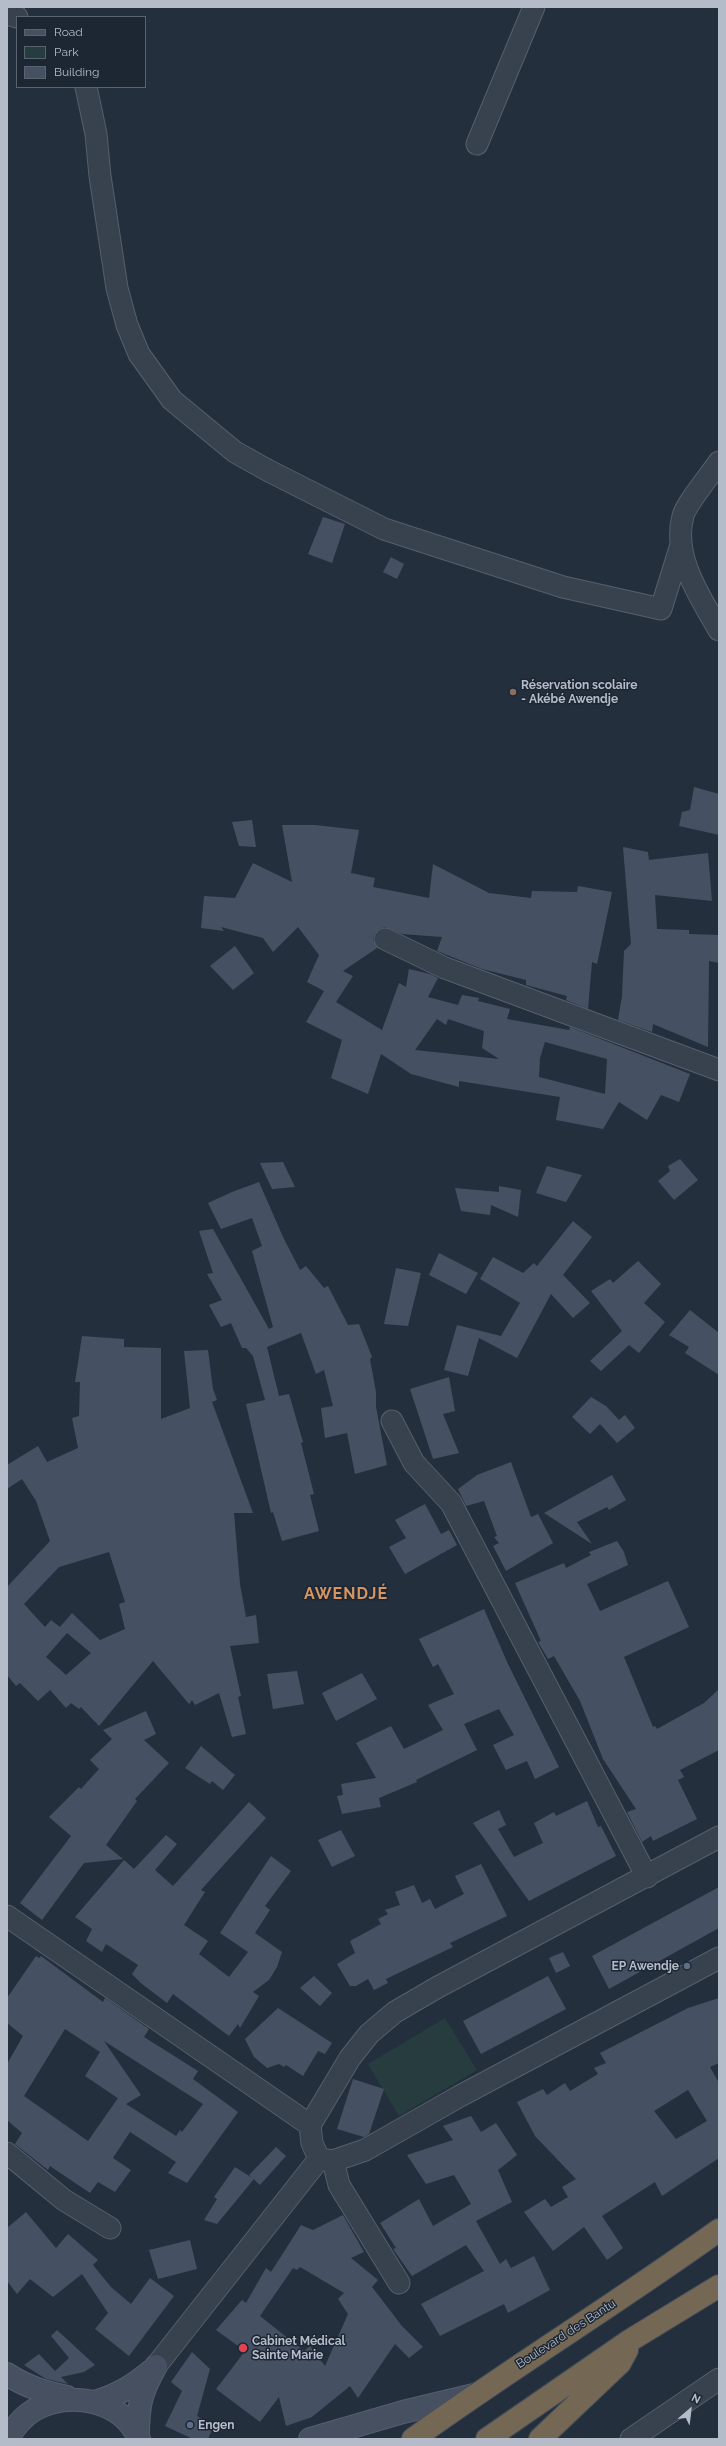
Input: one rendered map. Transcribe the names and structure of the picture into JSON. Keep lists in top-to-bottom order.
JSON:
{
  "streets": {
    "highway": ["Boulevard des Bantu"]
  },
  "districts": ["AWENDJÉ"],
  "places": [
    "Réservation scolaire - Akébé Awendje",
    "EP Awendje",
    "Cabinet Médical Sainte Marie",
    "Engen"
  ],
  "legend": ["Road", "Park", "Building"],
  "north": "top right"
}
